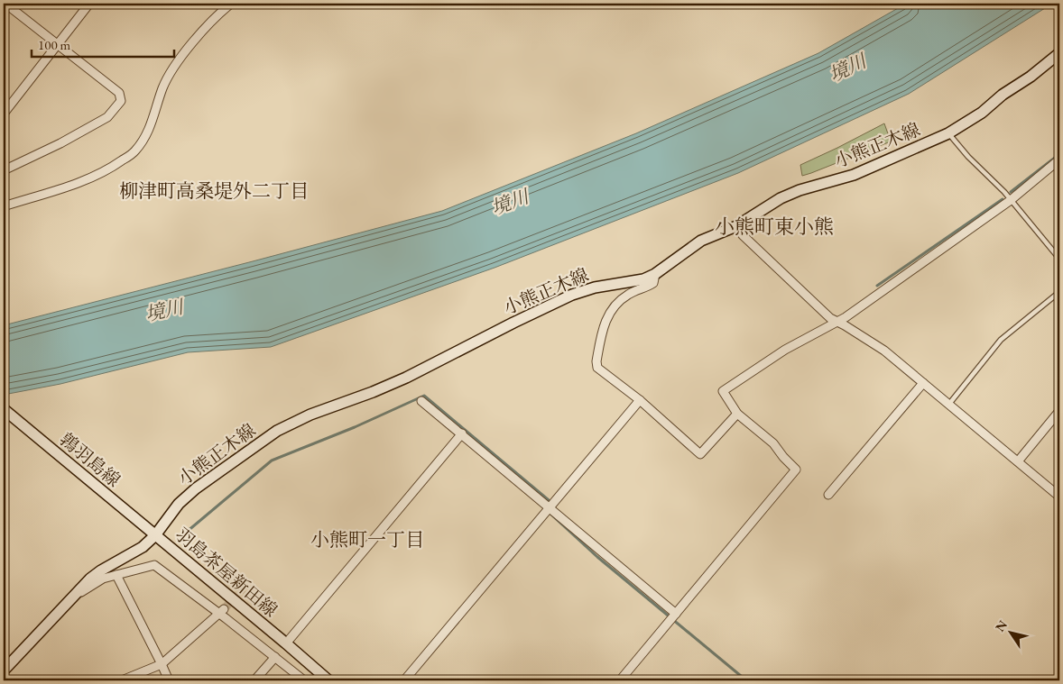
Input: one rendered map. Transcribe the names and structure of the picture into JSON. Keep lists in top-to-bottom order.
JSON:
{
  "streets": {
    "main road": ["小熊正木線", "鶉羽島線", "羽島茶屋新田線"]
  },
  "crossings": [
    ["小熊正木線", "鶉羽島線"],
    ["小熊正木線", "羽島茶屋新田線"],
    ["鶉羽島線", "羽島茶屋新田線"]
  ],
  "districts": ["柳津町高桑堤外二丁目", "小熊町東小熊", "小熊町一丁目"],
  "water": ["境川"],
  "scale_bar": "100 m",
  "north": "top left"
}
